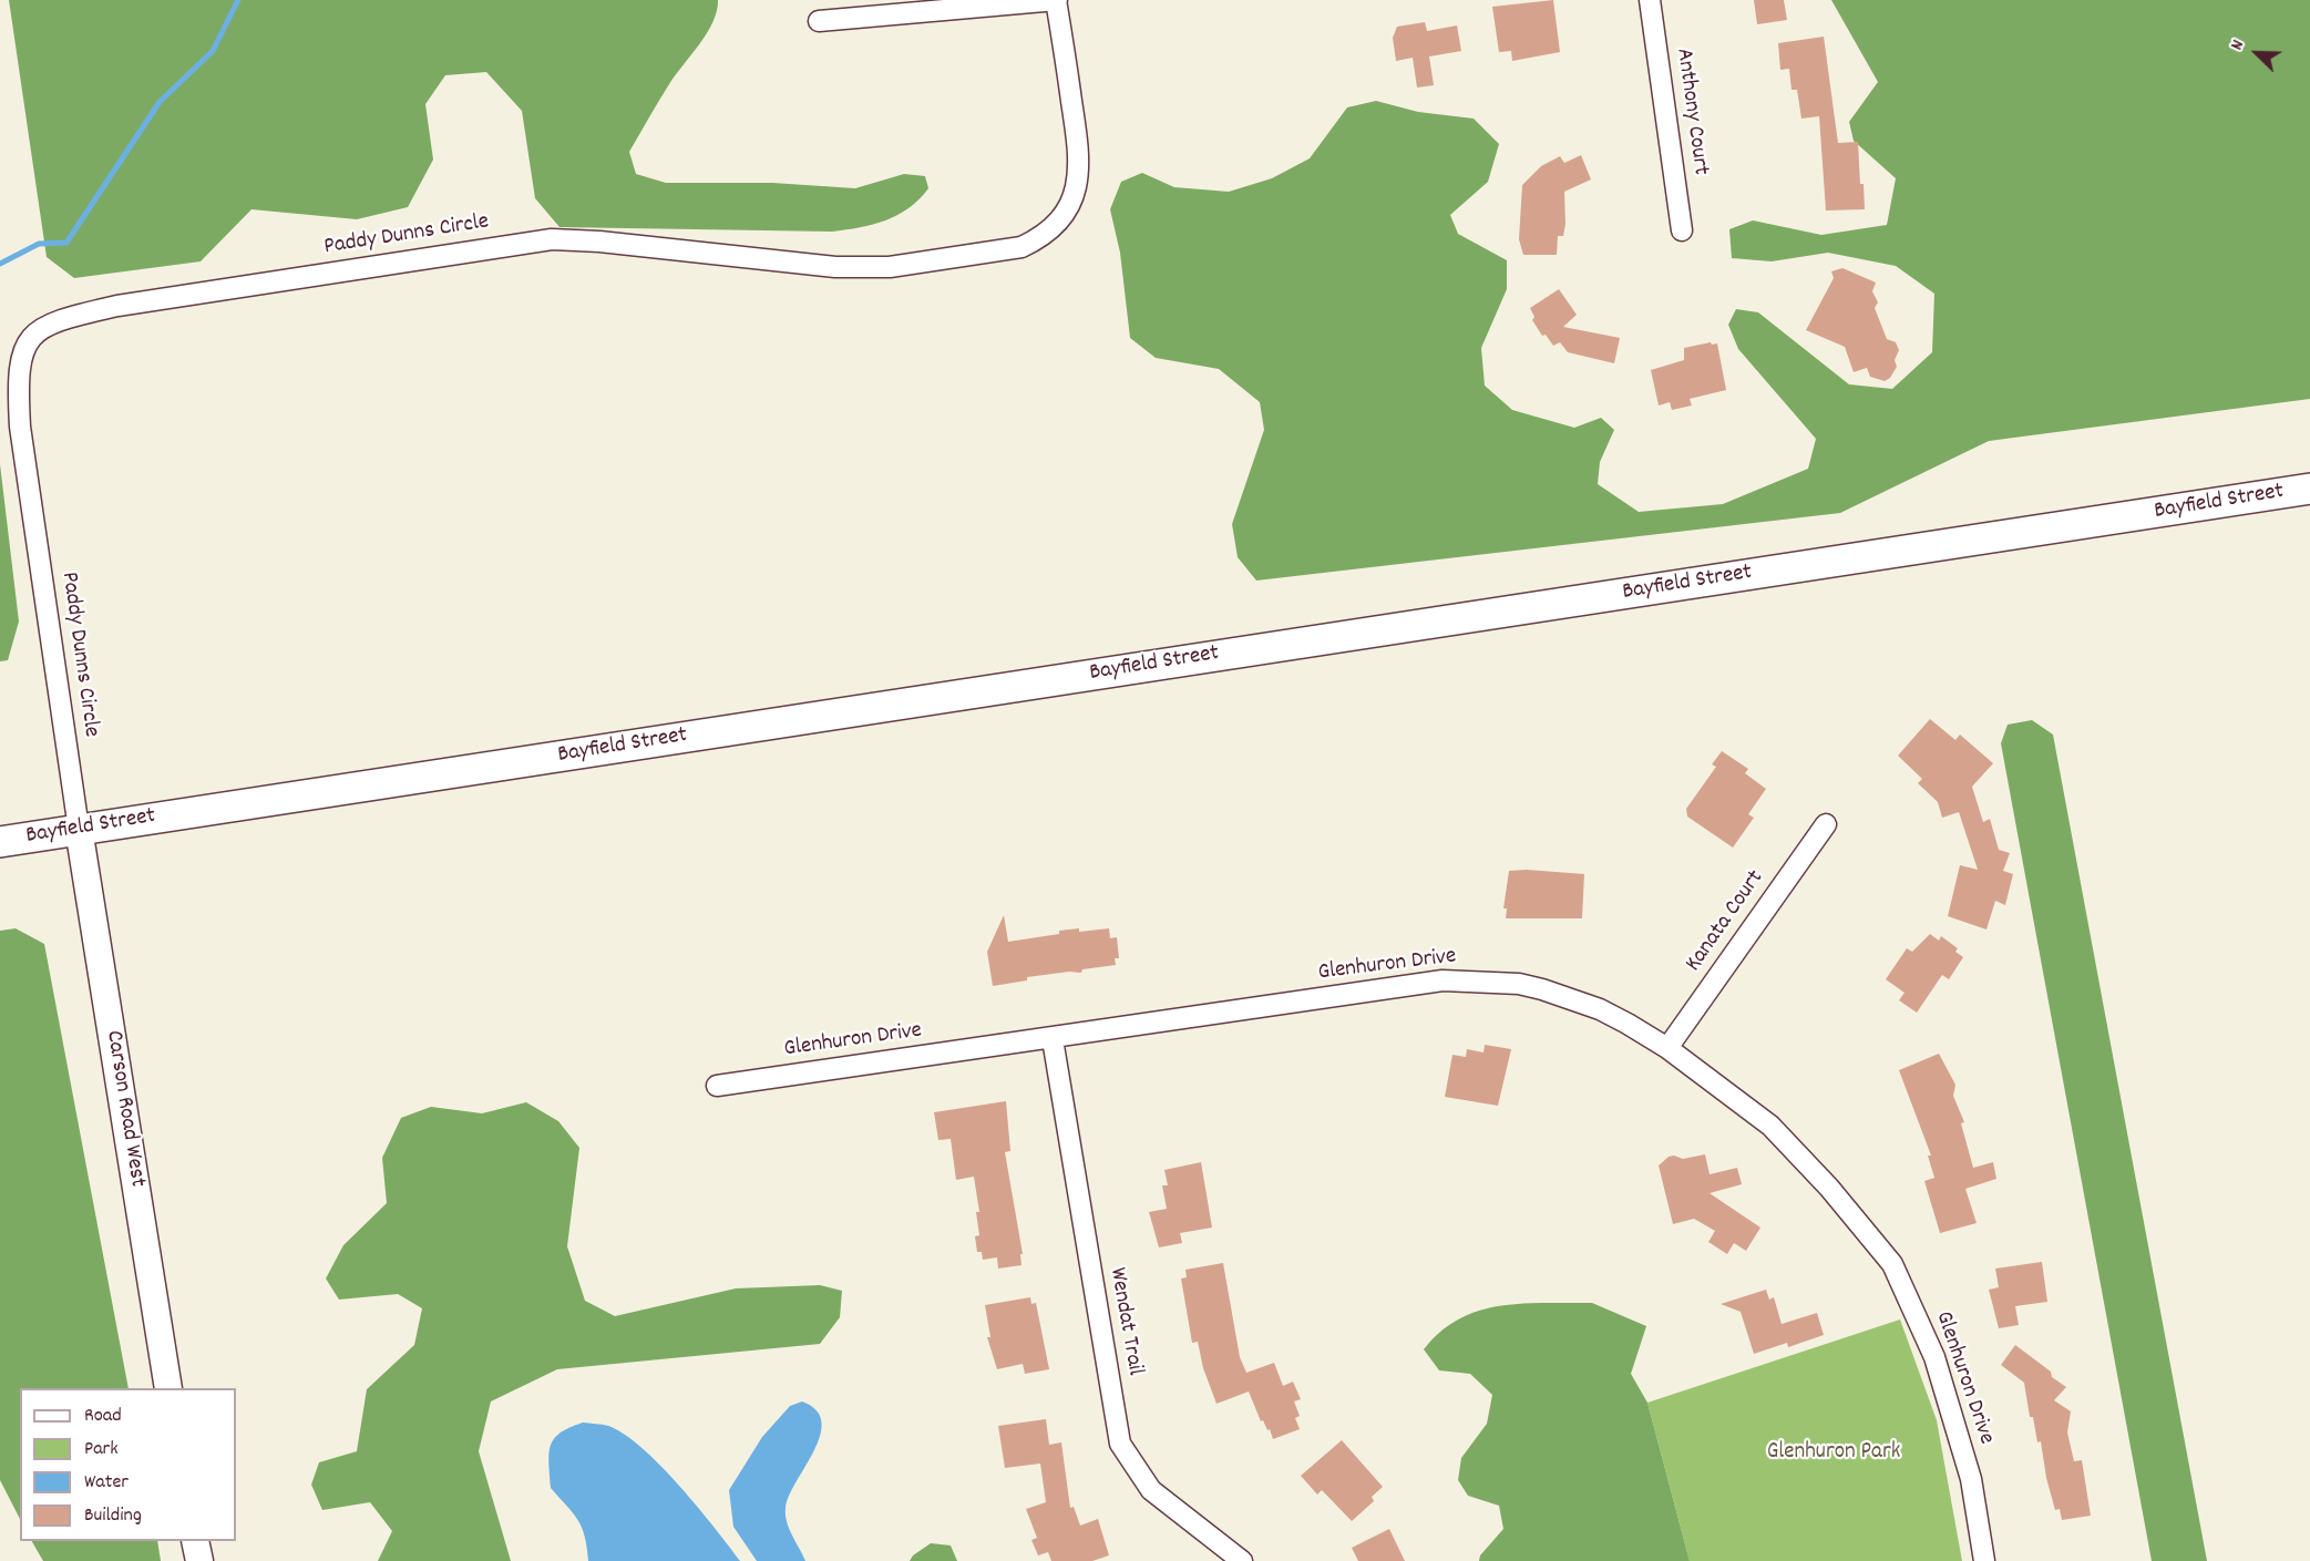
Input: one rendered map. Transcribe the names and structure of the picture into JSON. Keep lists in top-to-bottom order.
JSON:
{
  "streets": {
    "main road": ["Bayfield Street"],
    "street": [
      "Anthony Court",
      "Paddy Dunns Circle",
      "Kanata Court",
      "Glenhuron Drive",
      "Carson Road West",
      "Wendat Trail"
    ]
  },
  "crossings": [
    ["Paddy Dunns Circle", "Bayfield Street"],
    ["Paddy Dunns Circle", "Carson Road West"],
    ["Bayfield Street", "Carson Road West"],
    ["Kanata Court", "Glenhuron Drive"],
    ["Glenhuron Drive", "Wendat Trail"]
  ],
  "parks": ["Glenhuron Park"],
  "legend": [
    "Road",
    "Park",
    "Water",
    "Building"
  ],
  "north": "top left"
}
